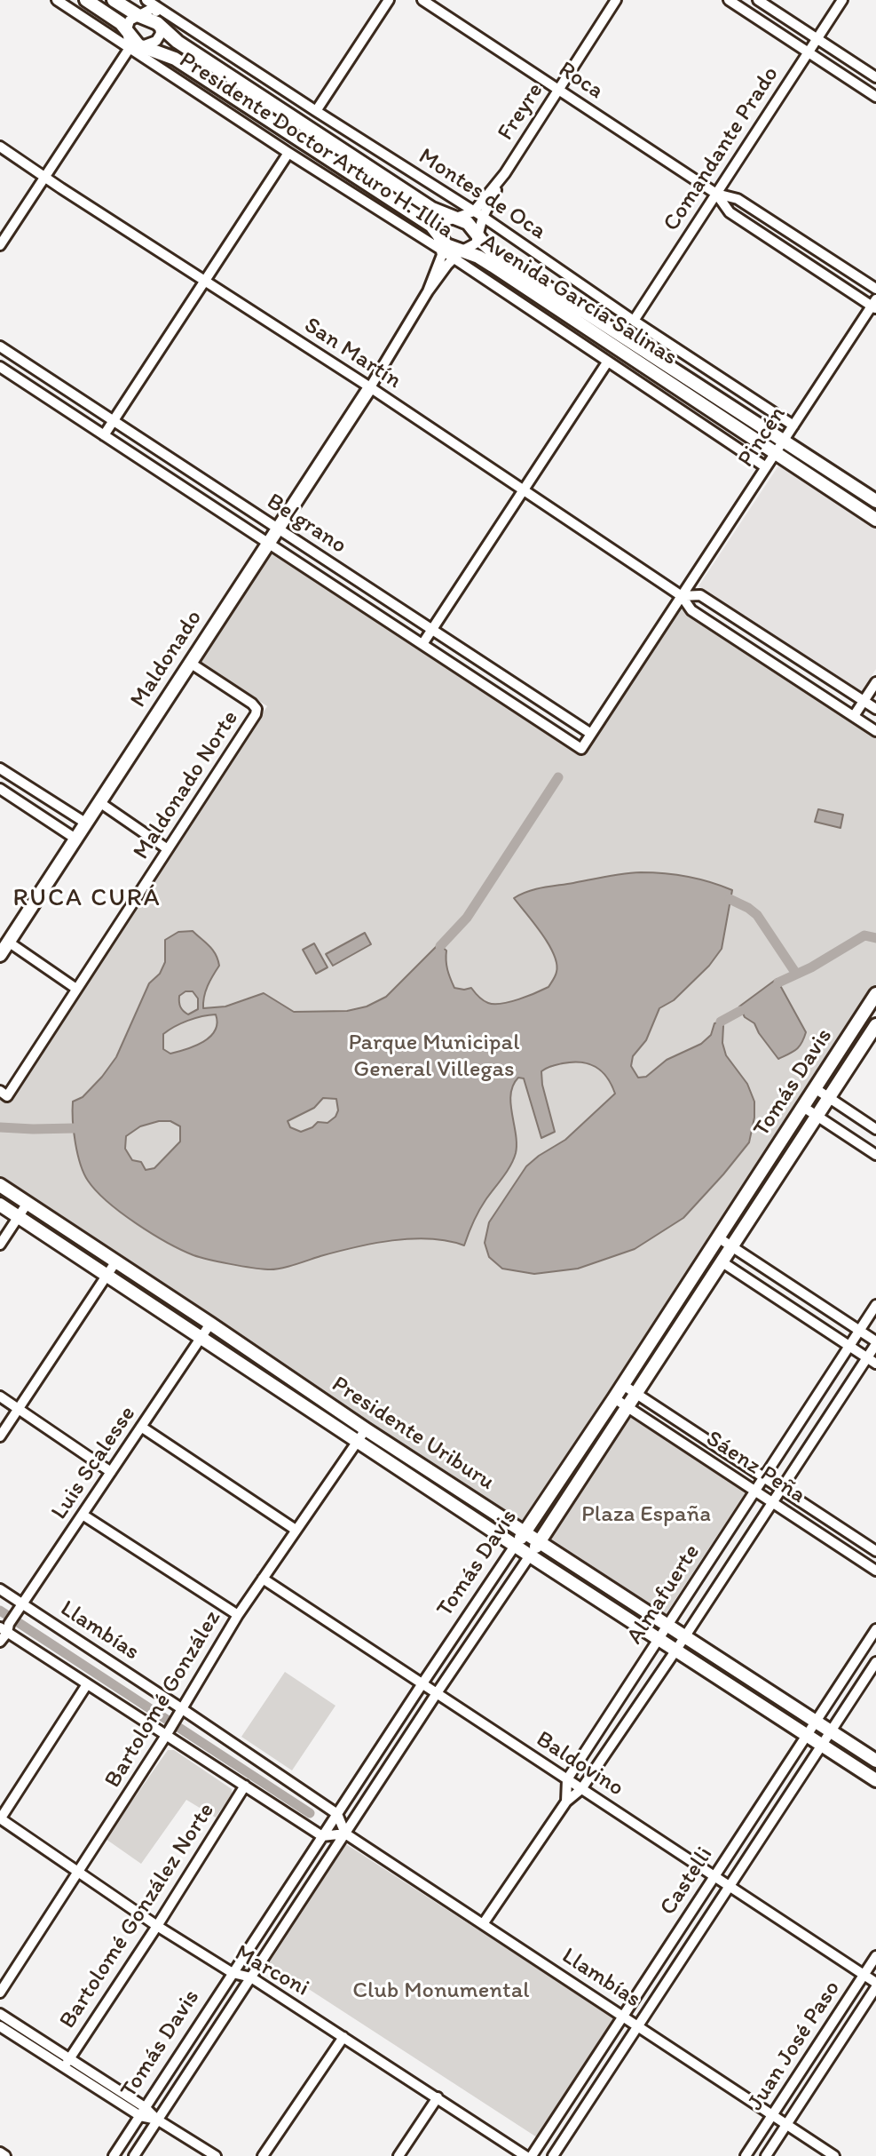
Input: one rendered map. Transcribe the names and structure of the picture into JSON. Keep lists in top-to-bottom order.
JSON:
{
  "streets": {
    "street": [
      "Roca",
      "Freyre",
      "Presidente Doctor Arturo H. Illia",
      "Comandante Prado",
      "Montes de Oca",
      "Avenida García Salinas",
      "San Martín",
      "Pincén",
      "Belgrano",
      "Maldonado",
      "Maldonado Norte",
      "Tomás Davis",
      "Presidente Uriburu",
      "Luis Scalesse",
      "Sáenz Peña",
      "Almafuerte",
      "Llambías",
      "Bartolomé González",
      "Baldovino",
      "Castelli",
      "Bartolomé González Norte",
      "Marconi",
      "Juan José Paso"
    ]
  },
  "crossings": [
    ["Roca", "Freyre"],
    ["Roca", "Comandante Prado"],
    ["Roca", "Pincén"],
    ["Freyre", "Presidente Doctor Arturo H. Illia"],
    ["Freyre", "Montes de Oca"],
    ["Freyre", "Avenida García Salinas"],
    ["Presidente Doctor Arturo H. Illia", "Avenida García Salinas"],
    ["Presidente Doctor Arturo H. Illia", "Pincén"],
    ["Comandante Prado", "Montes de Oca"],
    ["Montes de Oca", "Pincén"],
    ["Avenida García Salinas", "Pincén"],
    ["San Martín", "Pincén"],
    ["San Martín", "Maldonado"],
    ["Belgrano", "Maldonado"],
    ["Maldonado", "Maldonado Norte"],
    ["Tomás Davis", "Presidente Uriburu"],
    ["Tomás Davis", "Sáenz Peña"],
    ["Tomás Davis", "Llambías"],
    ["Tomás Davis", "Baldovino"],
    ["Tomás Davis", "Marconi"],
    ["Presidente Uriburu", "Luis Scalesse"],
    ["Presidente Uriburu", "Almafuerte"],
    ["Presidente Uriburu", "Bartolomé González"],
    ["Presidente Uriburu", "Castelli"],
    ["Luis Scalesse", "Llambías"],
    ["Sáenz Peña", "Almafuerte"],
    ["Almafuerte", "Llambías"],
    ["Almafuerte", "Baldovino"],
    ["Llambías", "Bartolomé González"],
    ["Llambías", "Castelli"],
    ["Llambías", "Juan José Paso"],
    ["Bartolomé González", "Baldovino"],
    ["Bartolomé González", "Marconi"],
    ["Baldovino", "Castelli"],
    ["Baldovino", "Juan José Paso"],
    ["Bartolomé González Norte", "Marconi"]
  ],
  "districts": ["RUCA CURÁ"],
  "parks": ["Parque Municipal General Villegas", "Plaza España", "Club Monumental"]
}
